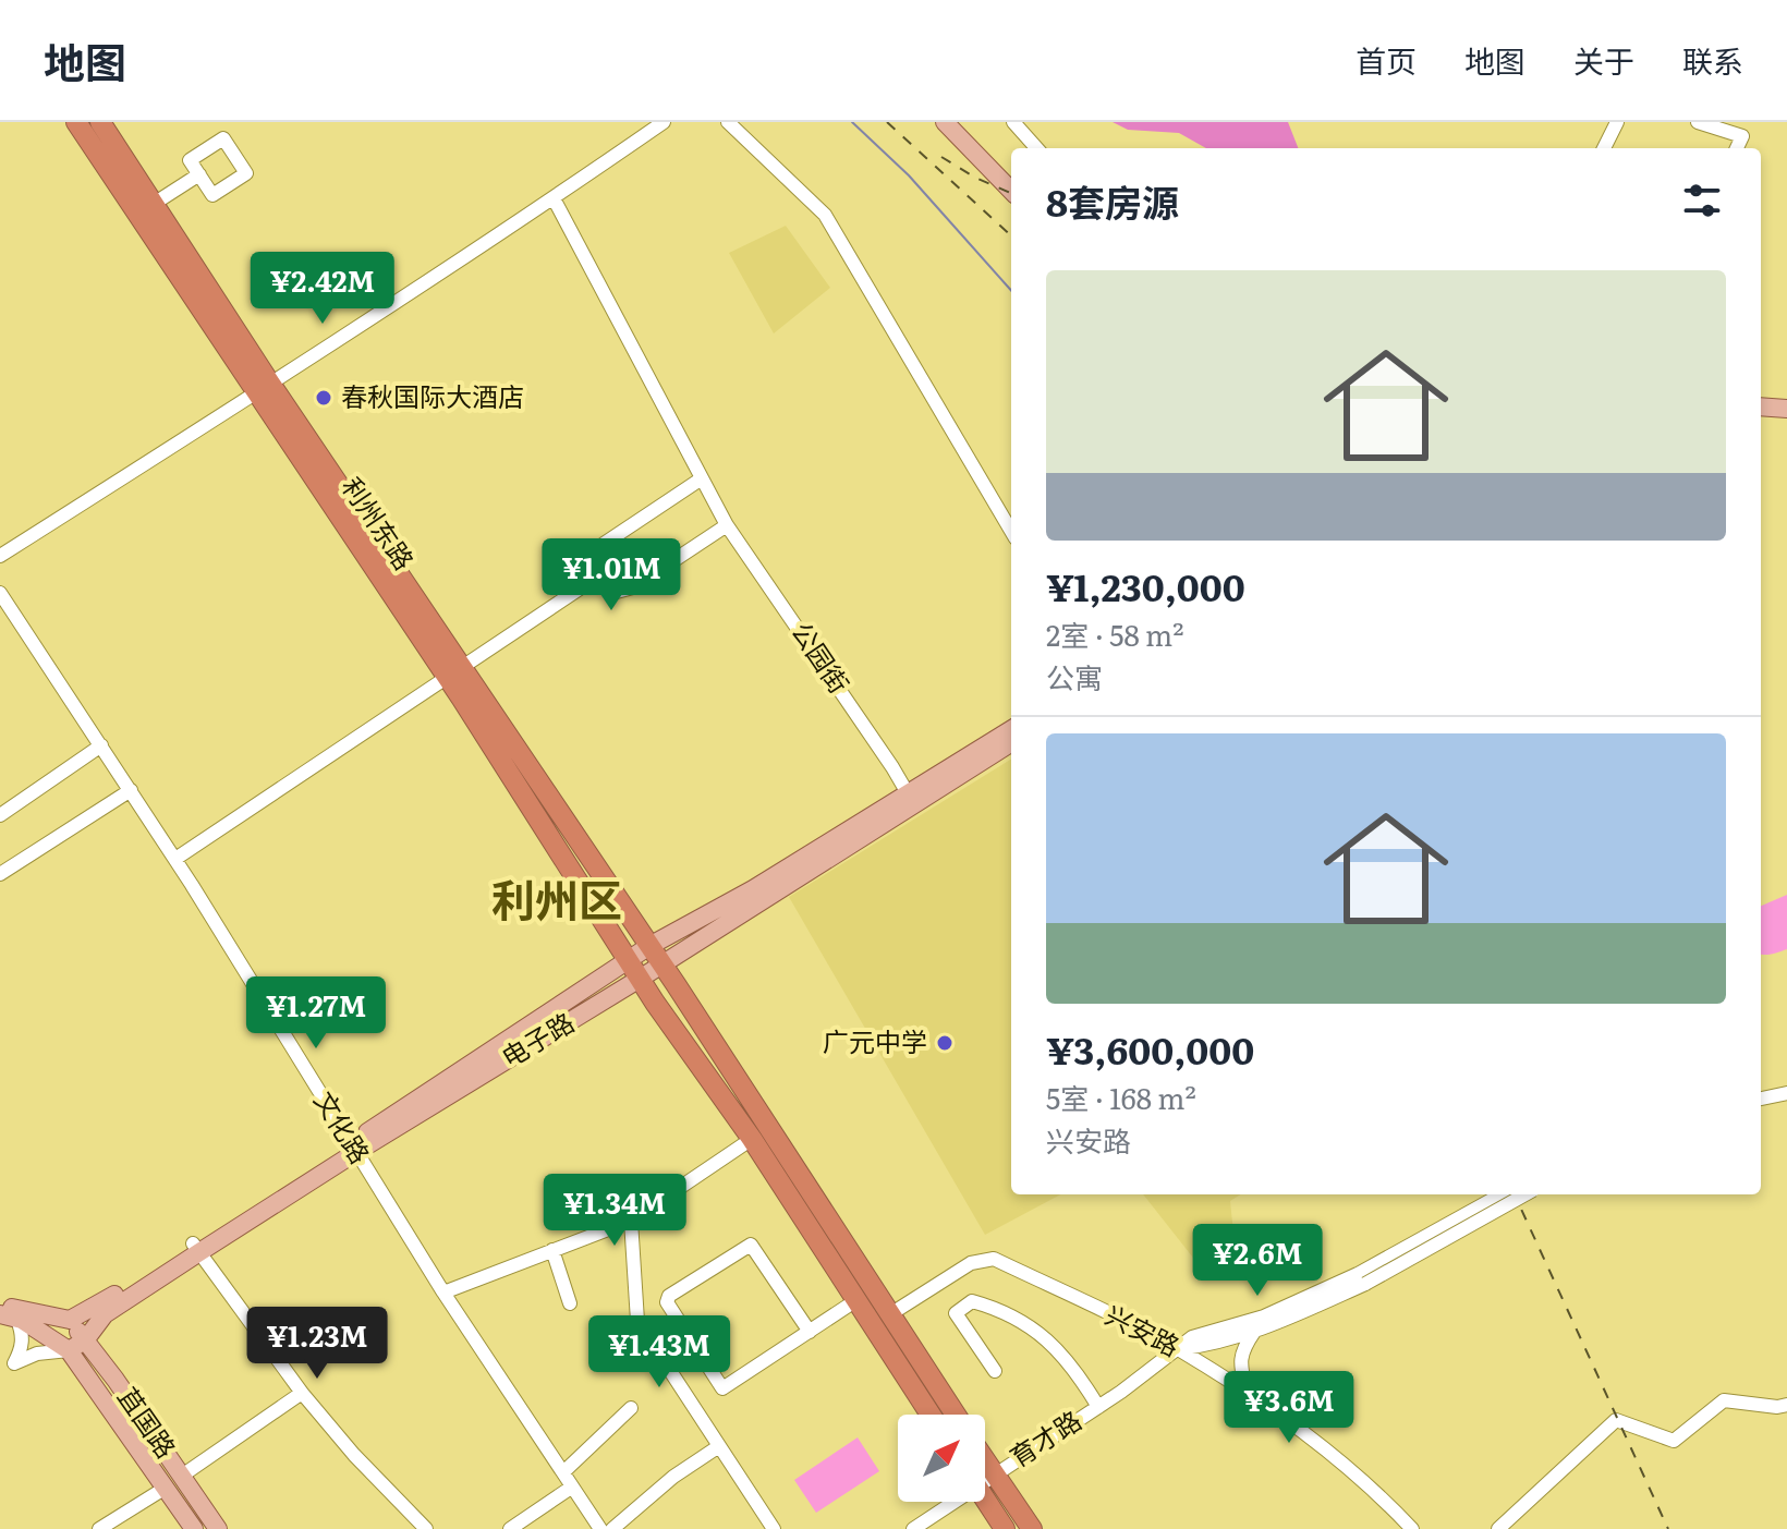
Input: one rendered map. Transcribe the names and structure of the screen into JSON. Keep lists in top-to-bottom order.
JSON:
{
  "streets": {
    "highway": ["利州东路"],
    "main road": ["电子路", "苴国路"],
    "street": [
      "公园街",
      "文化路",
      "兴安路",
      "育才路"
    ]
  },
  "crossings": [
    ["利州东路", "电子路"],
    ["利州东路", "兴安路"],
    ["公园街", "电子路"],
    ["电子路", "文化路"],
    ["电子路", "苴国路"],
    ["兴安路", "育才路"]
  ],
  "districts": ["利州区"],
  "places": ["春秋国际大酒店", "广元中学"],
  "north": "top right",
  "page": {
    "header": "地图",
    "nav": [
      "首页",
      "地图",
      "关于",
      "联系"
    ],
    "heading": "8套房源",
    "price": [
      "¥2.42M",
      "¥1.01M",
      "¥1.27M",
      "¥1.34M",
      "¥2.6M",
      "¥1.23M",
      "¥1.43M",
      "¥3.6M"
    ],
    "list": [
      {
        "name": "¥1,230,000",
        "note": "2室 · 58 m² · 公寓"
      },
      {
        "name": "¥3,600,000",
        "note": "5室 · 168 m² · 兴安路"
      }
    ]
  }
}
